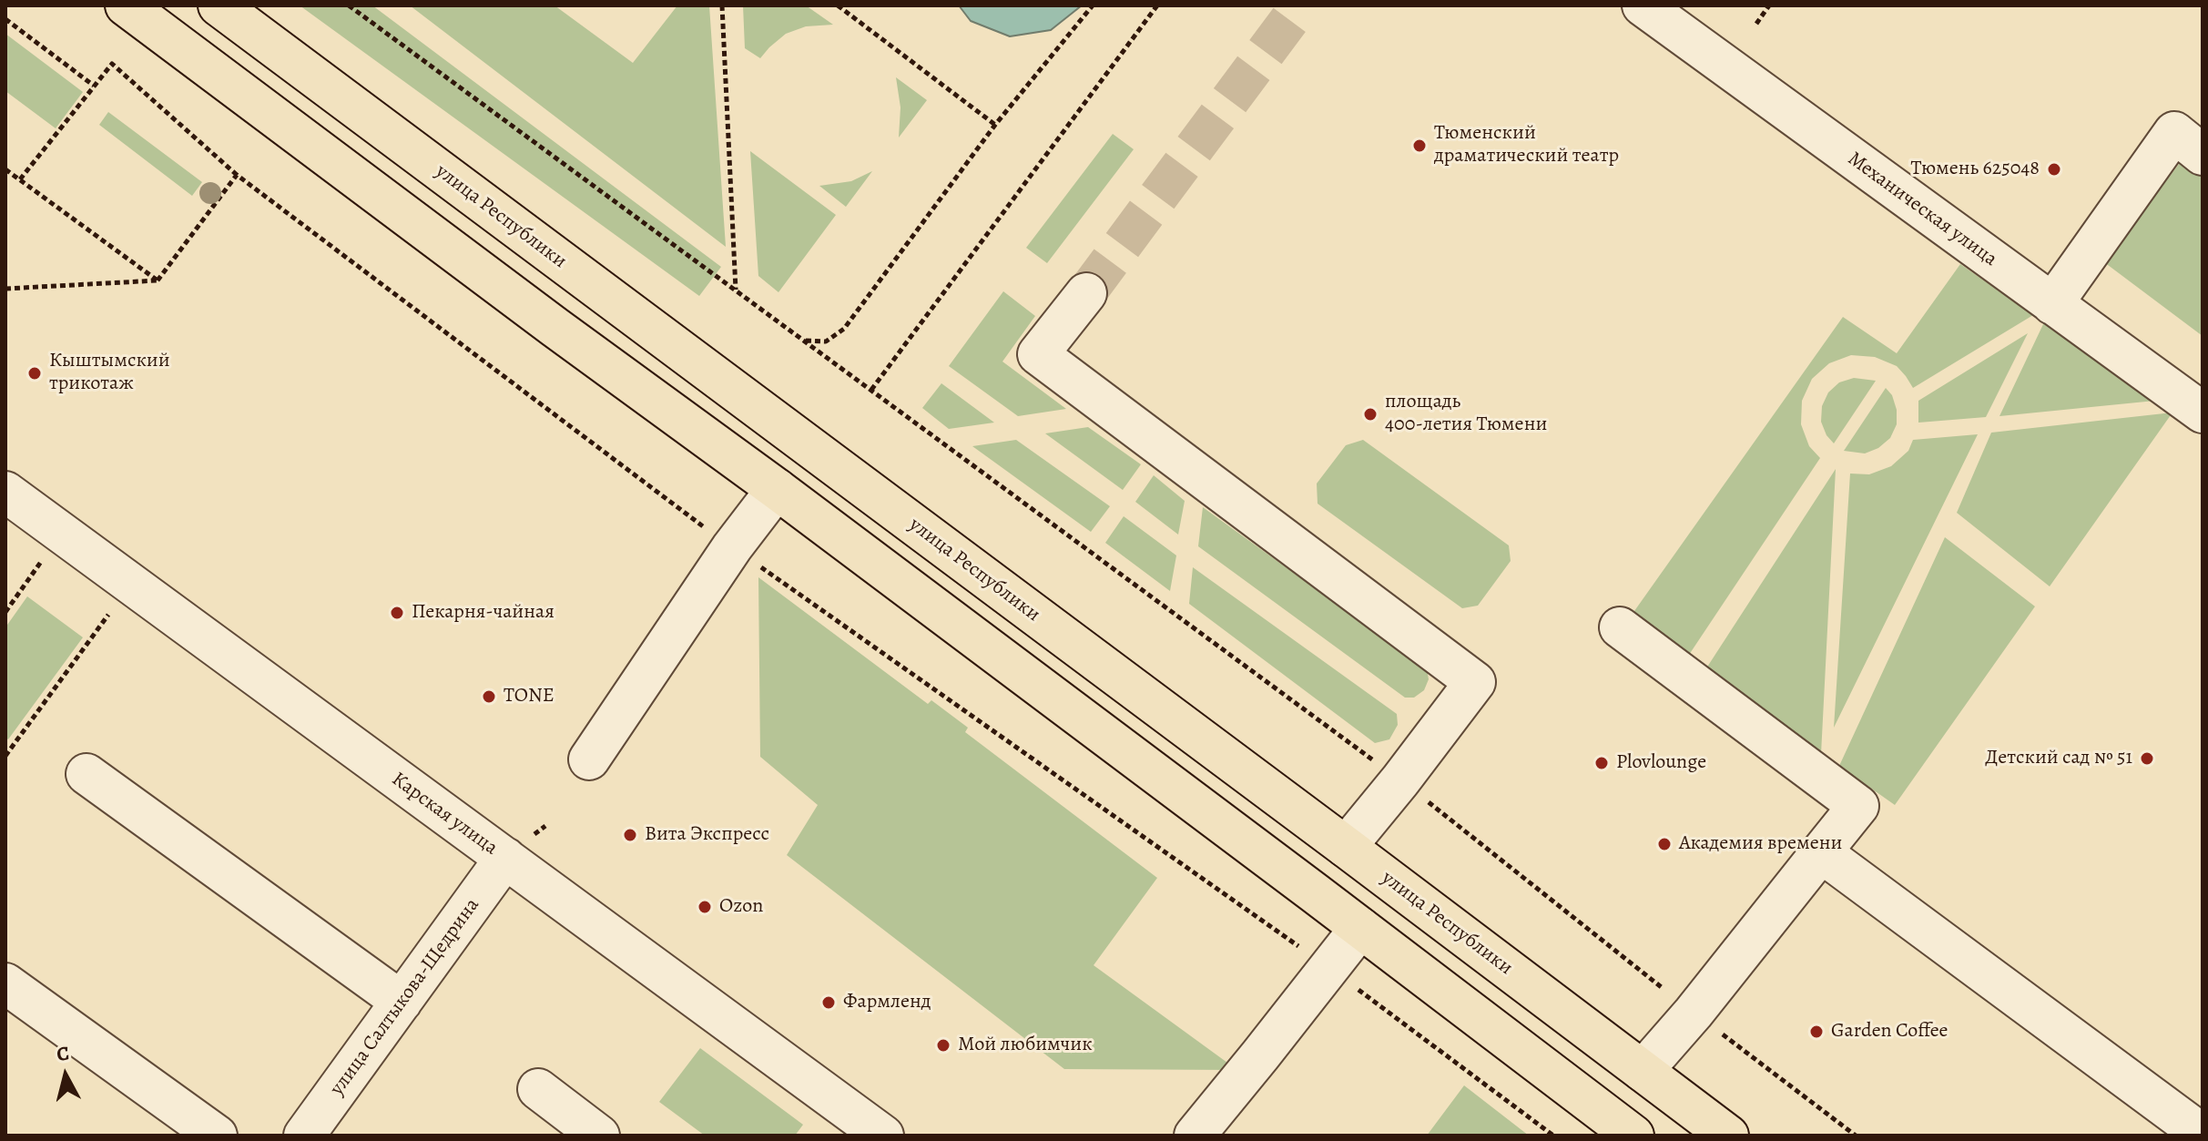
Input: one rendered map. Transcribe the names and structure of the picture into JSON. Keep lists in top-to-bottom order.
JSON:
{
  "streets": {
    "main road": ["улица Республики"],
    "street": ["Механическая улица", "Карская улица", "улица Салтыкова-Щедрина"]
  },
  "crossings": [
    ["Карская улица", "улица Салтыкова-Щедрина"]
  ],
  "places": [
    "Тюменский драматический театр",
    "Тюмень 625048",
    "Кыштымский трикотаж",
    "площадь 400-летия Тюмени",
    "Пекарня-чайная",
    "TONE",
    "Детский сад № 51",
    "Plovlounge",
    "Вита Экспресс",
    "Академия времени",
    "Ozon",
    "Фармленд",
    "Garden Coffee",
    "Мой любимчик"
  ],
  "north": "top"
}
